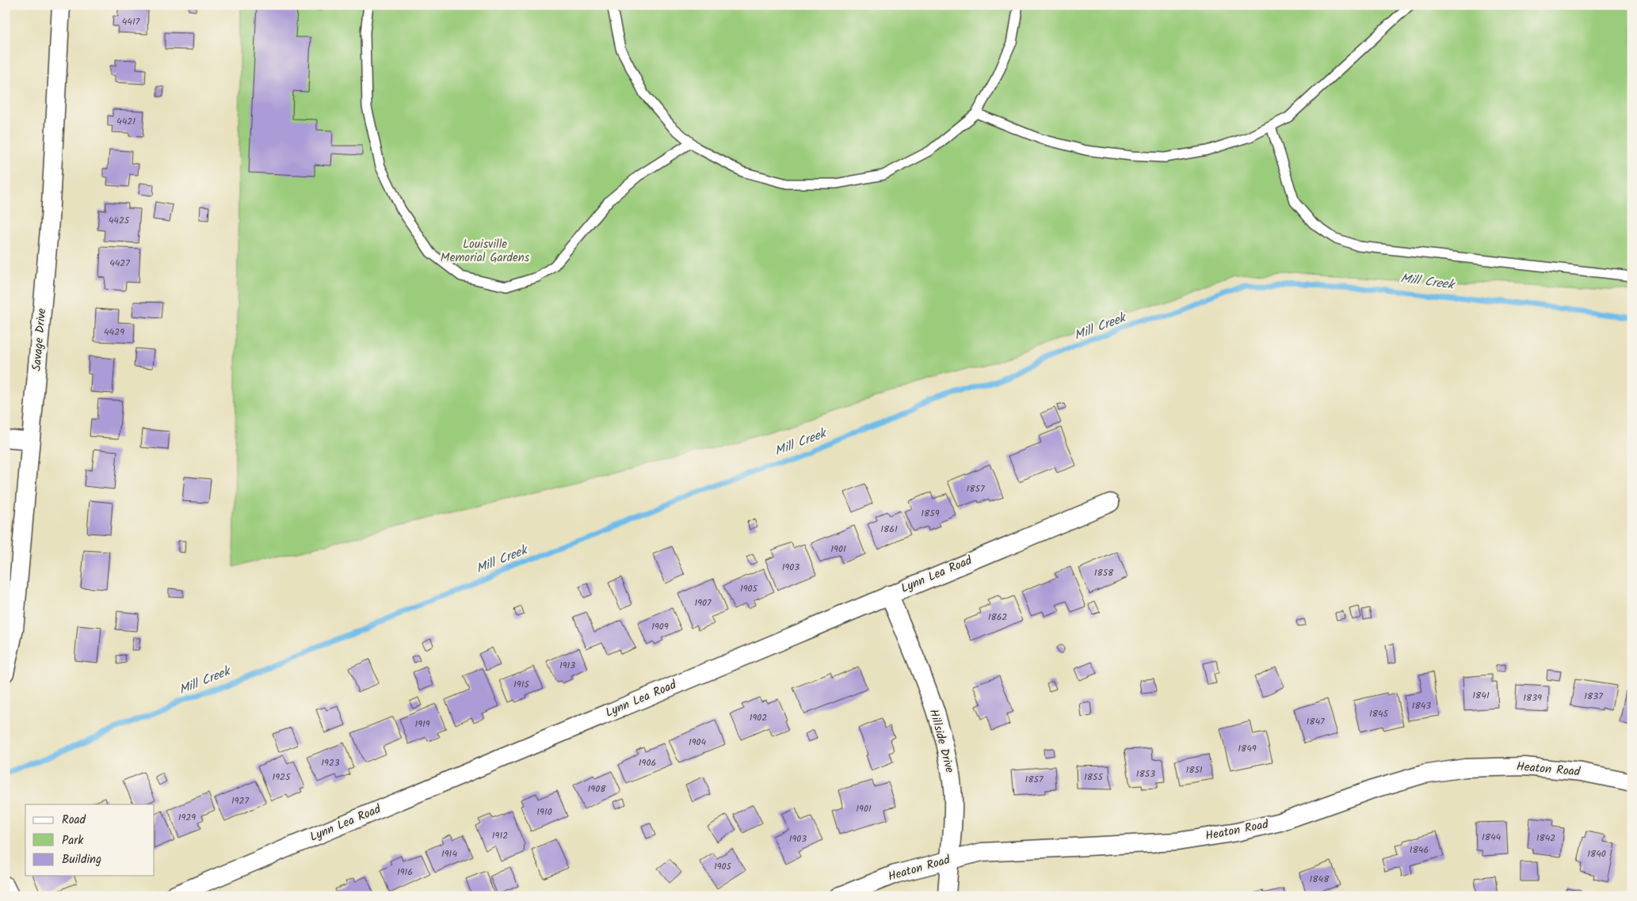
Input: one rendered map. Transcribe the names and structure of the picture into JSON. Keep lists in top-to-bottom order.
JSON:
{
  "streets": {
    "street": [
      "Savage Drive",
      "Lynn Lea Road",
      "Hillside Drive",
      "Heaton Road"
    ]
  },
  "crossings": [
    ["Lynn Lea Road", "Hillside Drive"],
    ["Hillside Drive", "Heaton Road"]
  ],
  "water": ["Mill Creek"],
  "parks": ["Louisville Memorial Gardens"],
  "house_numbers": [
    "4417",
    "4421",
    "4425",
    "4427",
    "4429",
    "1857",
    "1859",
    "1861",
    "1901",
    "1903",
    "1858",
    "1905",
    "1907",
    "1862",
    "1909",
    "1913",
    "1915",
    "1841",
    "1837",
    "1839",
    "1843",
    "1845",
    "1902",
    "1847",
    "1919",
    "1904",
    "1849",
    "1923",
    "1906",
    "1851",
    "1853",
    "1925",
    "1855",
    "1857",
    "1908",
    "1927",
    "1901",
    "1910",
    "1929",
    "1912",
    "1844",
    "1842",
    "1903",
    "1846",
    "1914",
    "1840",
    "1905",
    "1916",
    "1848"
  ],
  "legend": ["Road", "Park", "Building"]
}
